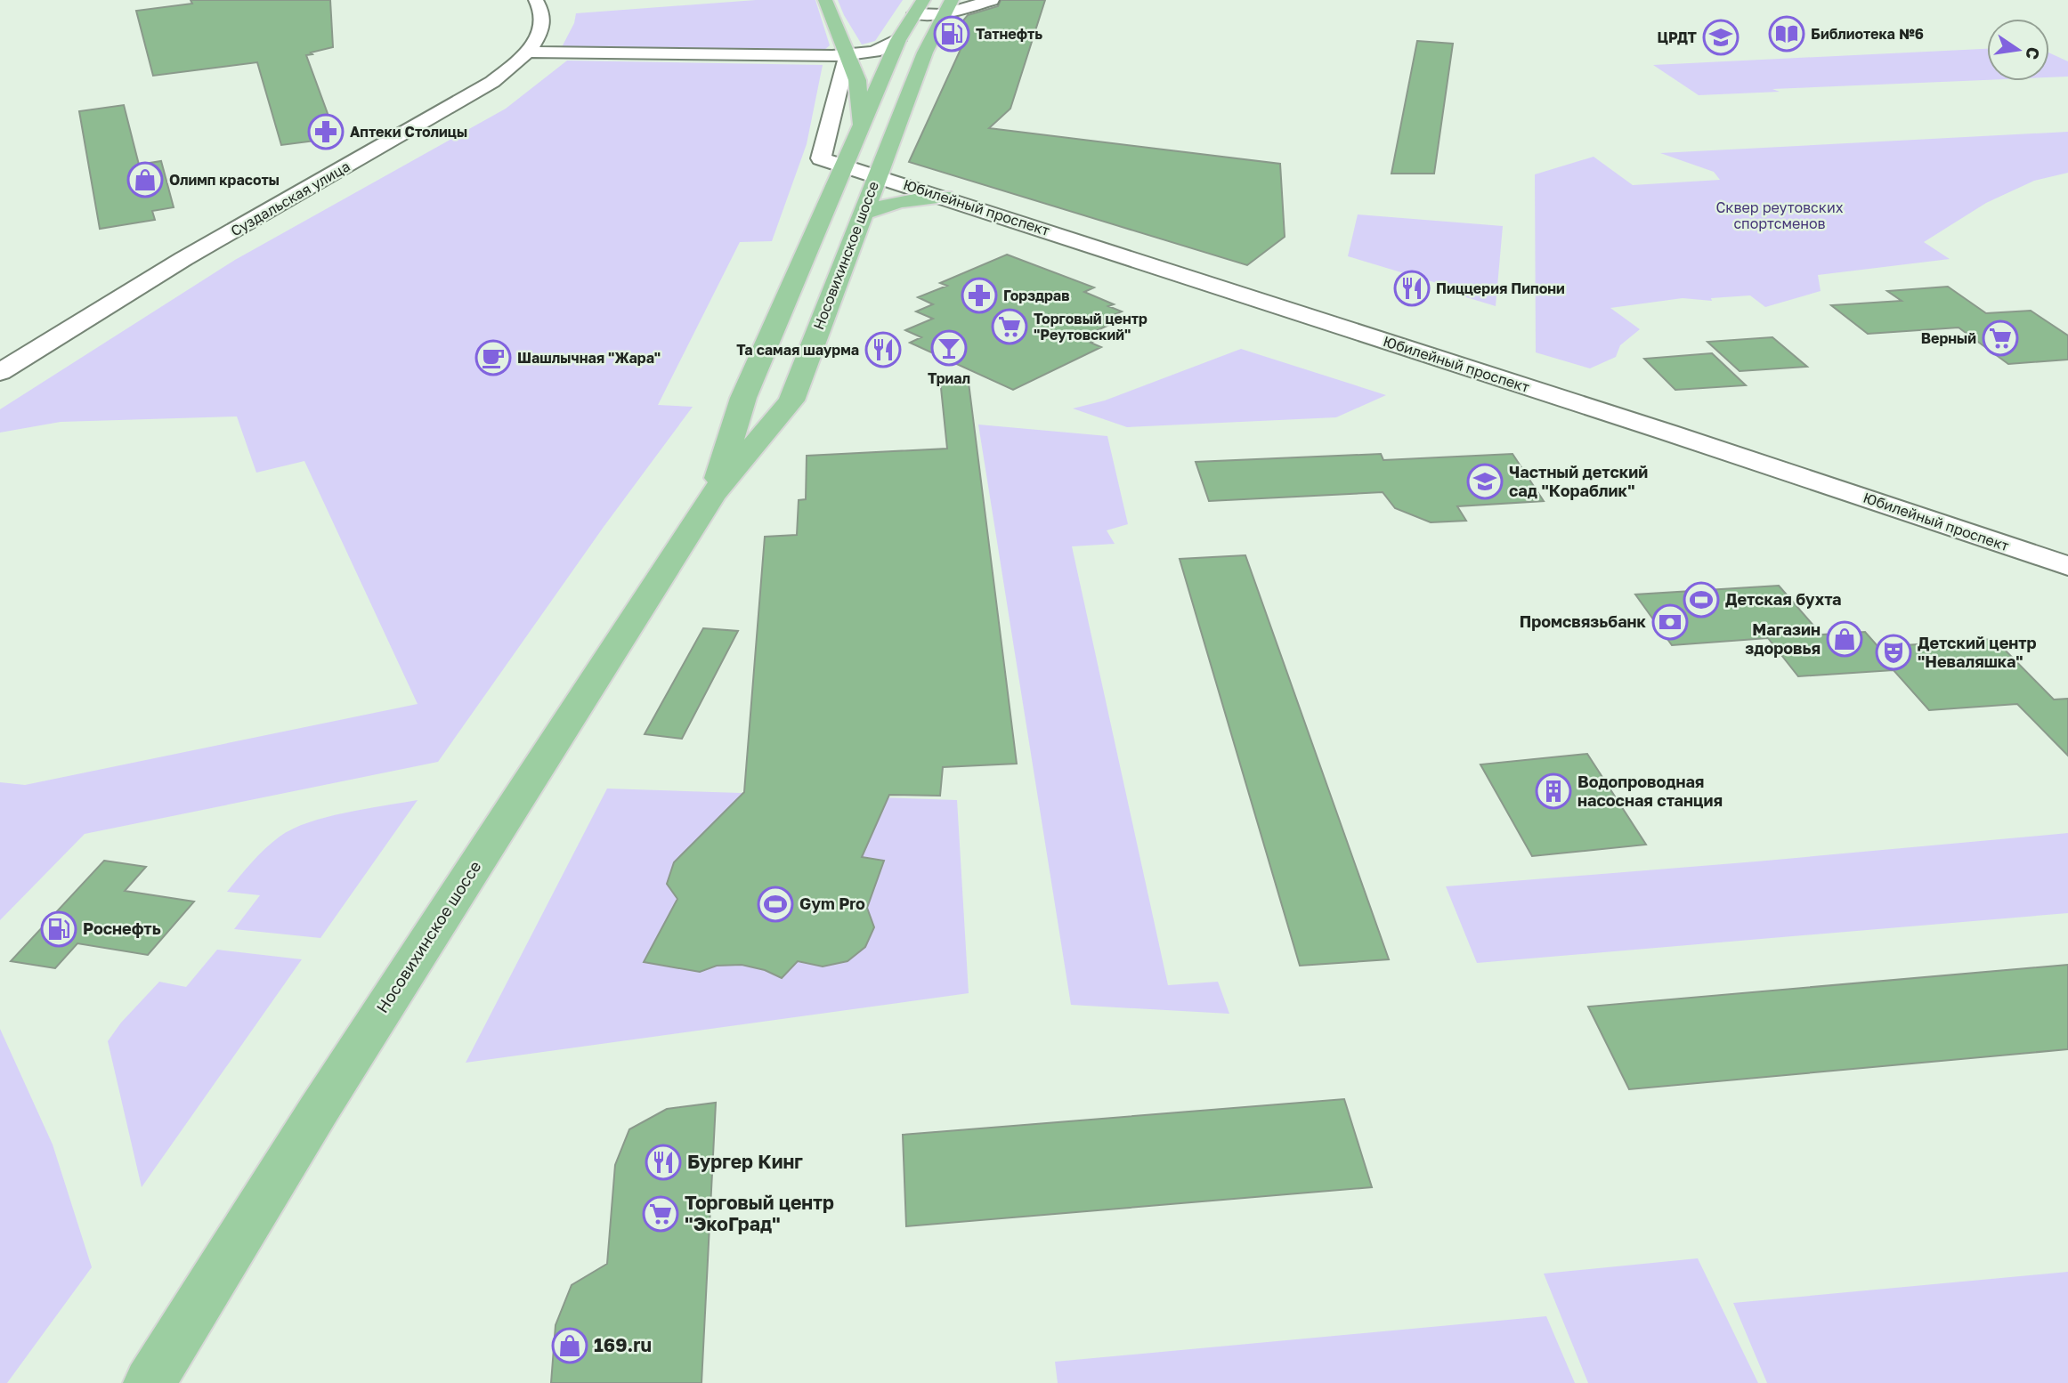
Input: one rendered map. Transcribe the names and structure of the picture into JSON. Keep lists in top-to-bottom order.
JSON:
{
  "streets": {
    "main road": ["Носовихинское шоссе"],
    "street": ["Суздальская улица", "Юбилейный проспект"]
  },
  "crossings": [
    ["Юбилейный проспект", "Носовихинское шоссе"]
  ],
  "parks": ["Сквер реутовских спортсменов"],
  "places": {
    "fuel station": ["Татнефть", "Роснефть"],
    "library": ["Библиотека №6"],
    "school or university": ["ЦРДТ", "Частный детский сад \"Кораблик\""],
    "pharmacy": ["Аптеки Столицы", "Горздрав"],
    "shop": ["Олимп красоты", "Магазин здоровья", "169.ru"],
    "restaurant": ["Пиццерия Пипони", "Та самая шаурма", "Бургер Кинг"],
    "supermarket": ["Торговый центр \"Реутовский\"", "Верный", "Торговый центр \"ЭкоГрад\""],
    "bar": ["Триал"],
    "cafe": ["Шашлычная \"Жара\""],
    "sports": ["Детская бухта", "Gym Pro"],
    "bank": ["Промсвязьбанк"],
    "theatre": ["Детский центр \"Неваляшка\""],
    "building": ["Водопроводная насосная станция"]
  },
  "north": "right"
}
